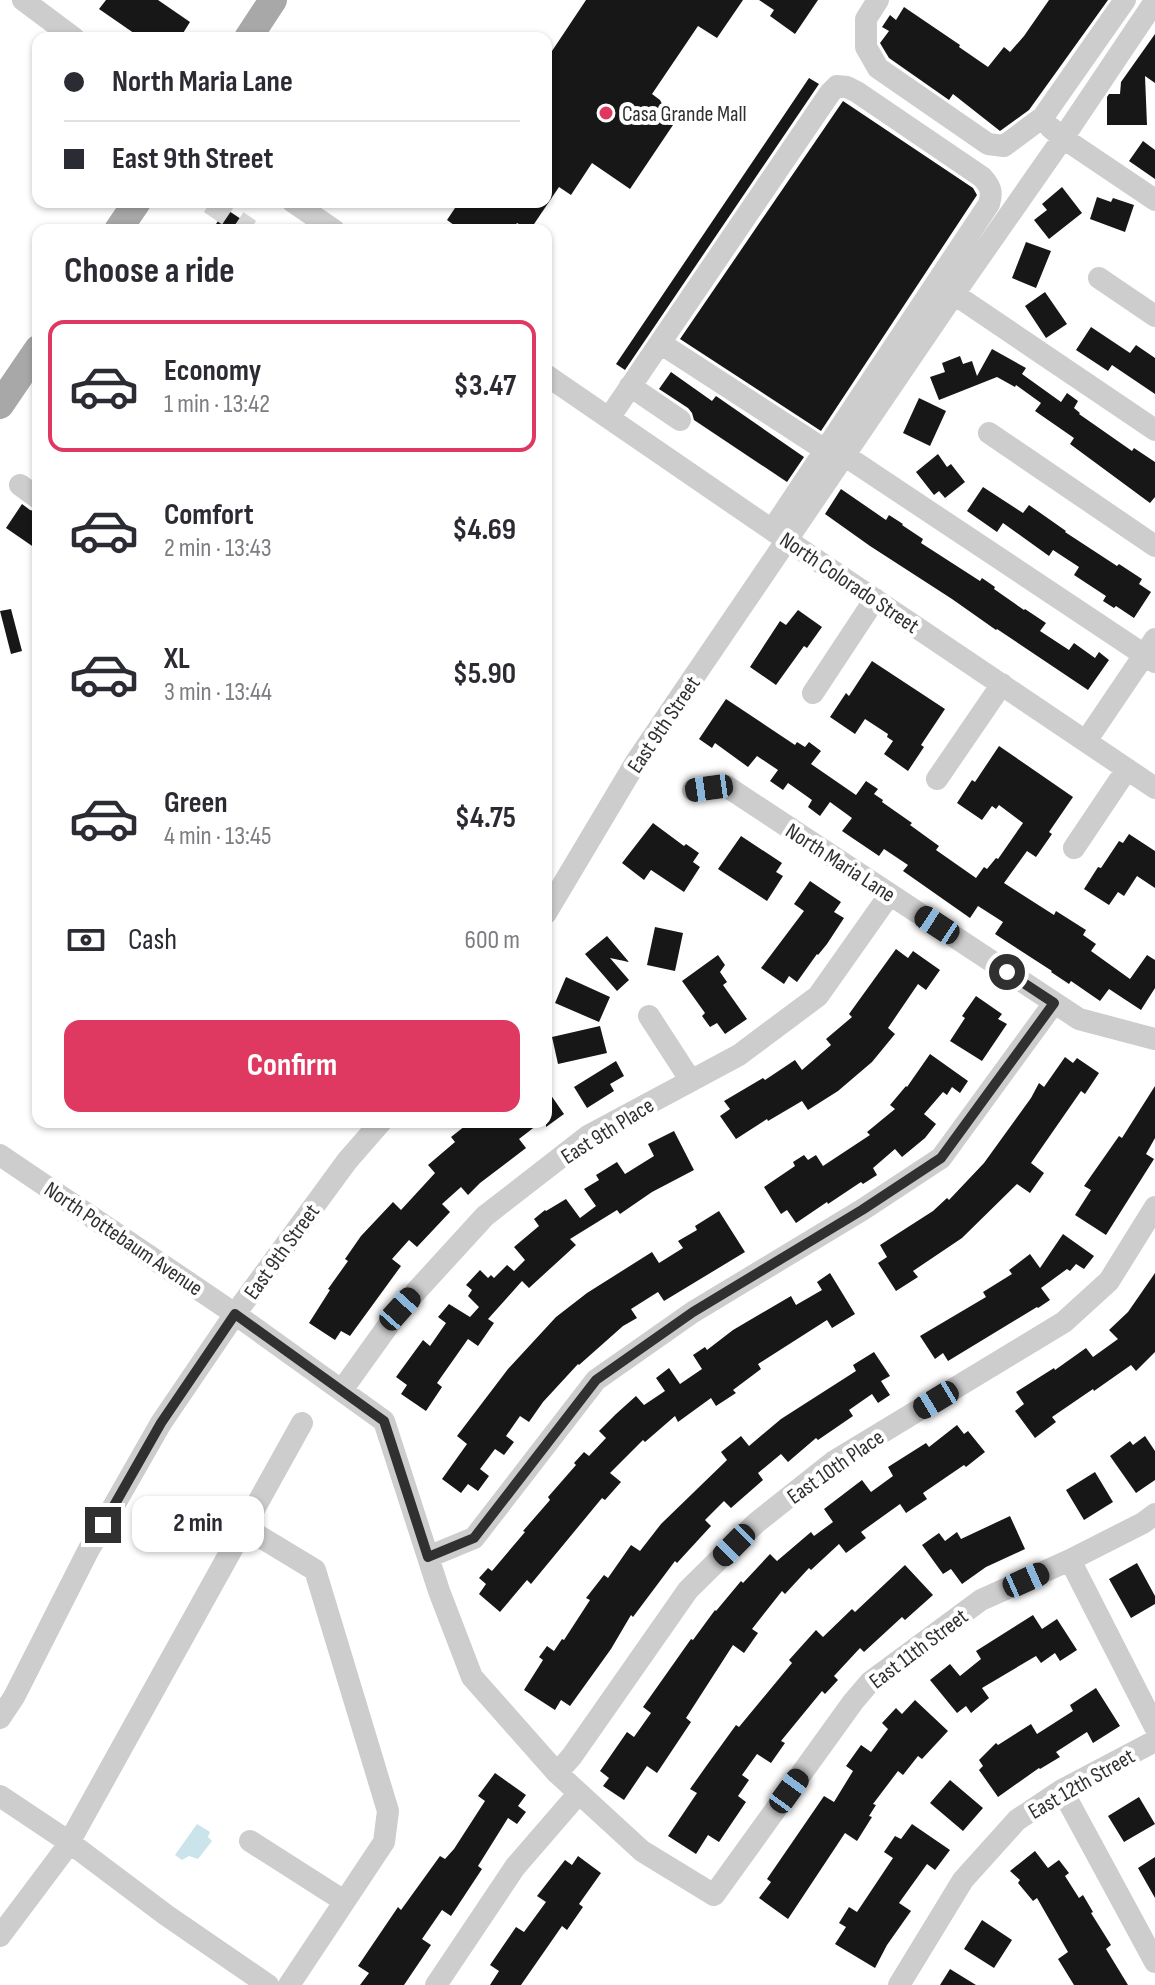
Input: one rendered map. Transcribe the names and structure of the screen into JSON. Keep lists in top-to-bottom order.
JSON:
{
  "streets": {
    "street": [
      "North Colorado Street",
      "East 9th Street",
      "North Maria Lane",
      "East 9th Place",
      "North Pottebaum Avenue",
      "East 10th Place",
      "East 11th Street",
      "East 12th Street"
    ]
  },
  "crossings": [
    ["North Colorado Street", "East 9th Street"],
    ["East 9th Street", "North Pottebaum Avenue"],
    ["North Maria Lane", "East 9th Place"],
    ["East 9th Place", "North Pottebaum Avenue"],
    ["North Pottebaum Avenue", "East 10th Place"],
    ["North Pottebaum Avenue", "East 11th Street"]
  ],
  "places": ["Casa Grande Mall"],
  "page": {
    "banner": ["North Maria Lane", "East 9th Street"],
    "heading": "Choose a ride",
    "list": [
      {
        "name": "Economy",
        "note": "1 min · 13:42",
        "value": "$3.47"
      },
      {
        "name": "Comfort",
        "note": "2 min · 13:43",
        "value": "$4.69"
      },
      {
        "name": "XL",
        "note": "3 min · 13:44",
        "value": "$5.90"
      },
      {
        "name": "Green",
        "note": "4 min · 13:45",
        "value": "$4.75"
      }
    ],
    "pay": ["Cash", "600 m"],
    "buttons": "Confirm",
    "bubble": "2 min"
  }
}
